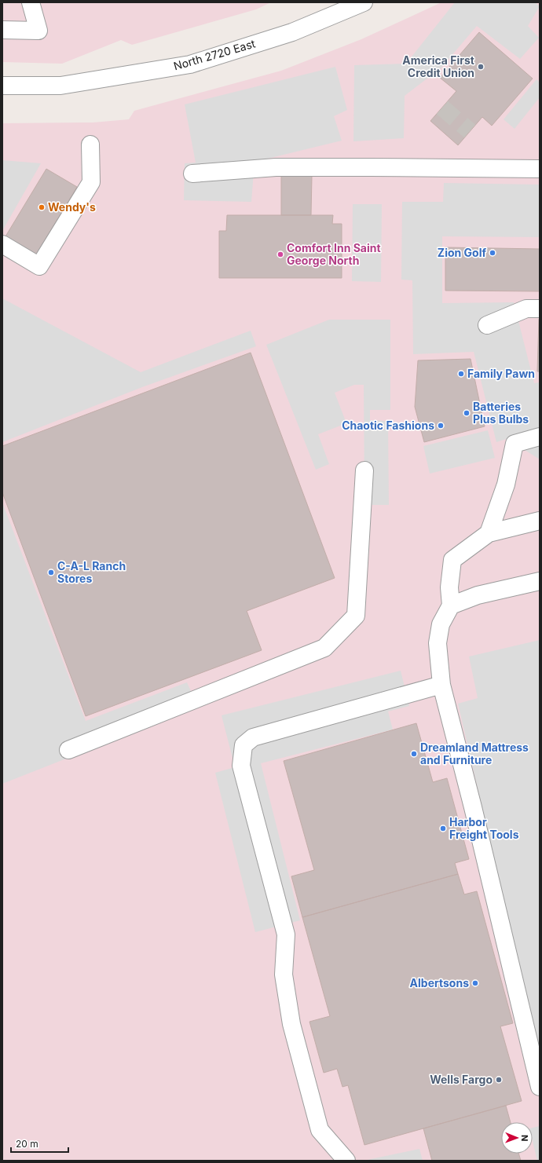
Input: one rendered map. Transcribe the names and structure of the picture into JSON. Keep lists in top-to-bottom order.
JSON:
{
  "streets": {
    "street": ["North 2720 East"]
  },
  "places": [
    "America First Credit Union",
    "Wendy's",
    "Zion Golf",
    "Comfort Inn Saint George North",
    "Family Pawn",
    "Batteries Plus Bulbs",
    "Chaotic Fashions",
    "C-A-L Ranch Stores",
    "Dreamland Mattress and Furniture",
    "Harbor Freight Tools",
    "Albertsons",
    "Wells Fargo"
  ],
  "scale_bar": "20 m",
  "north": "right"
}
